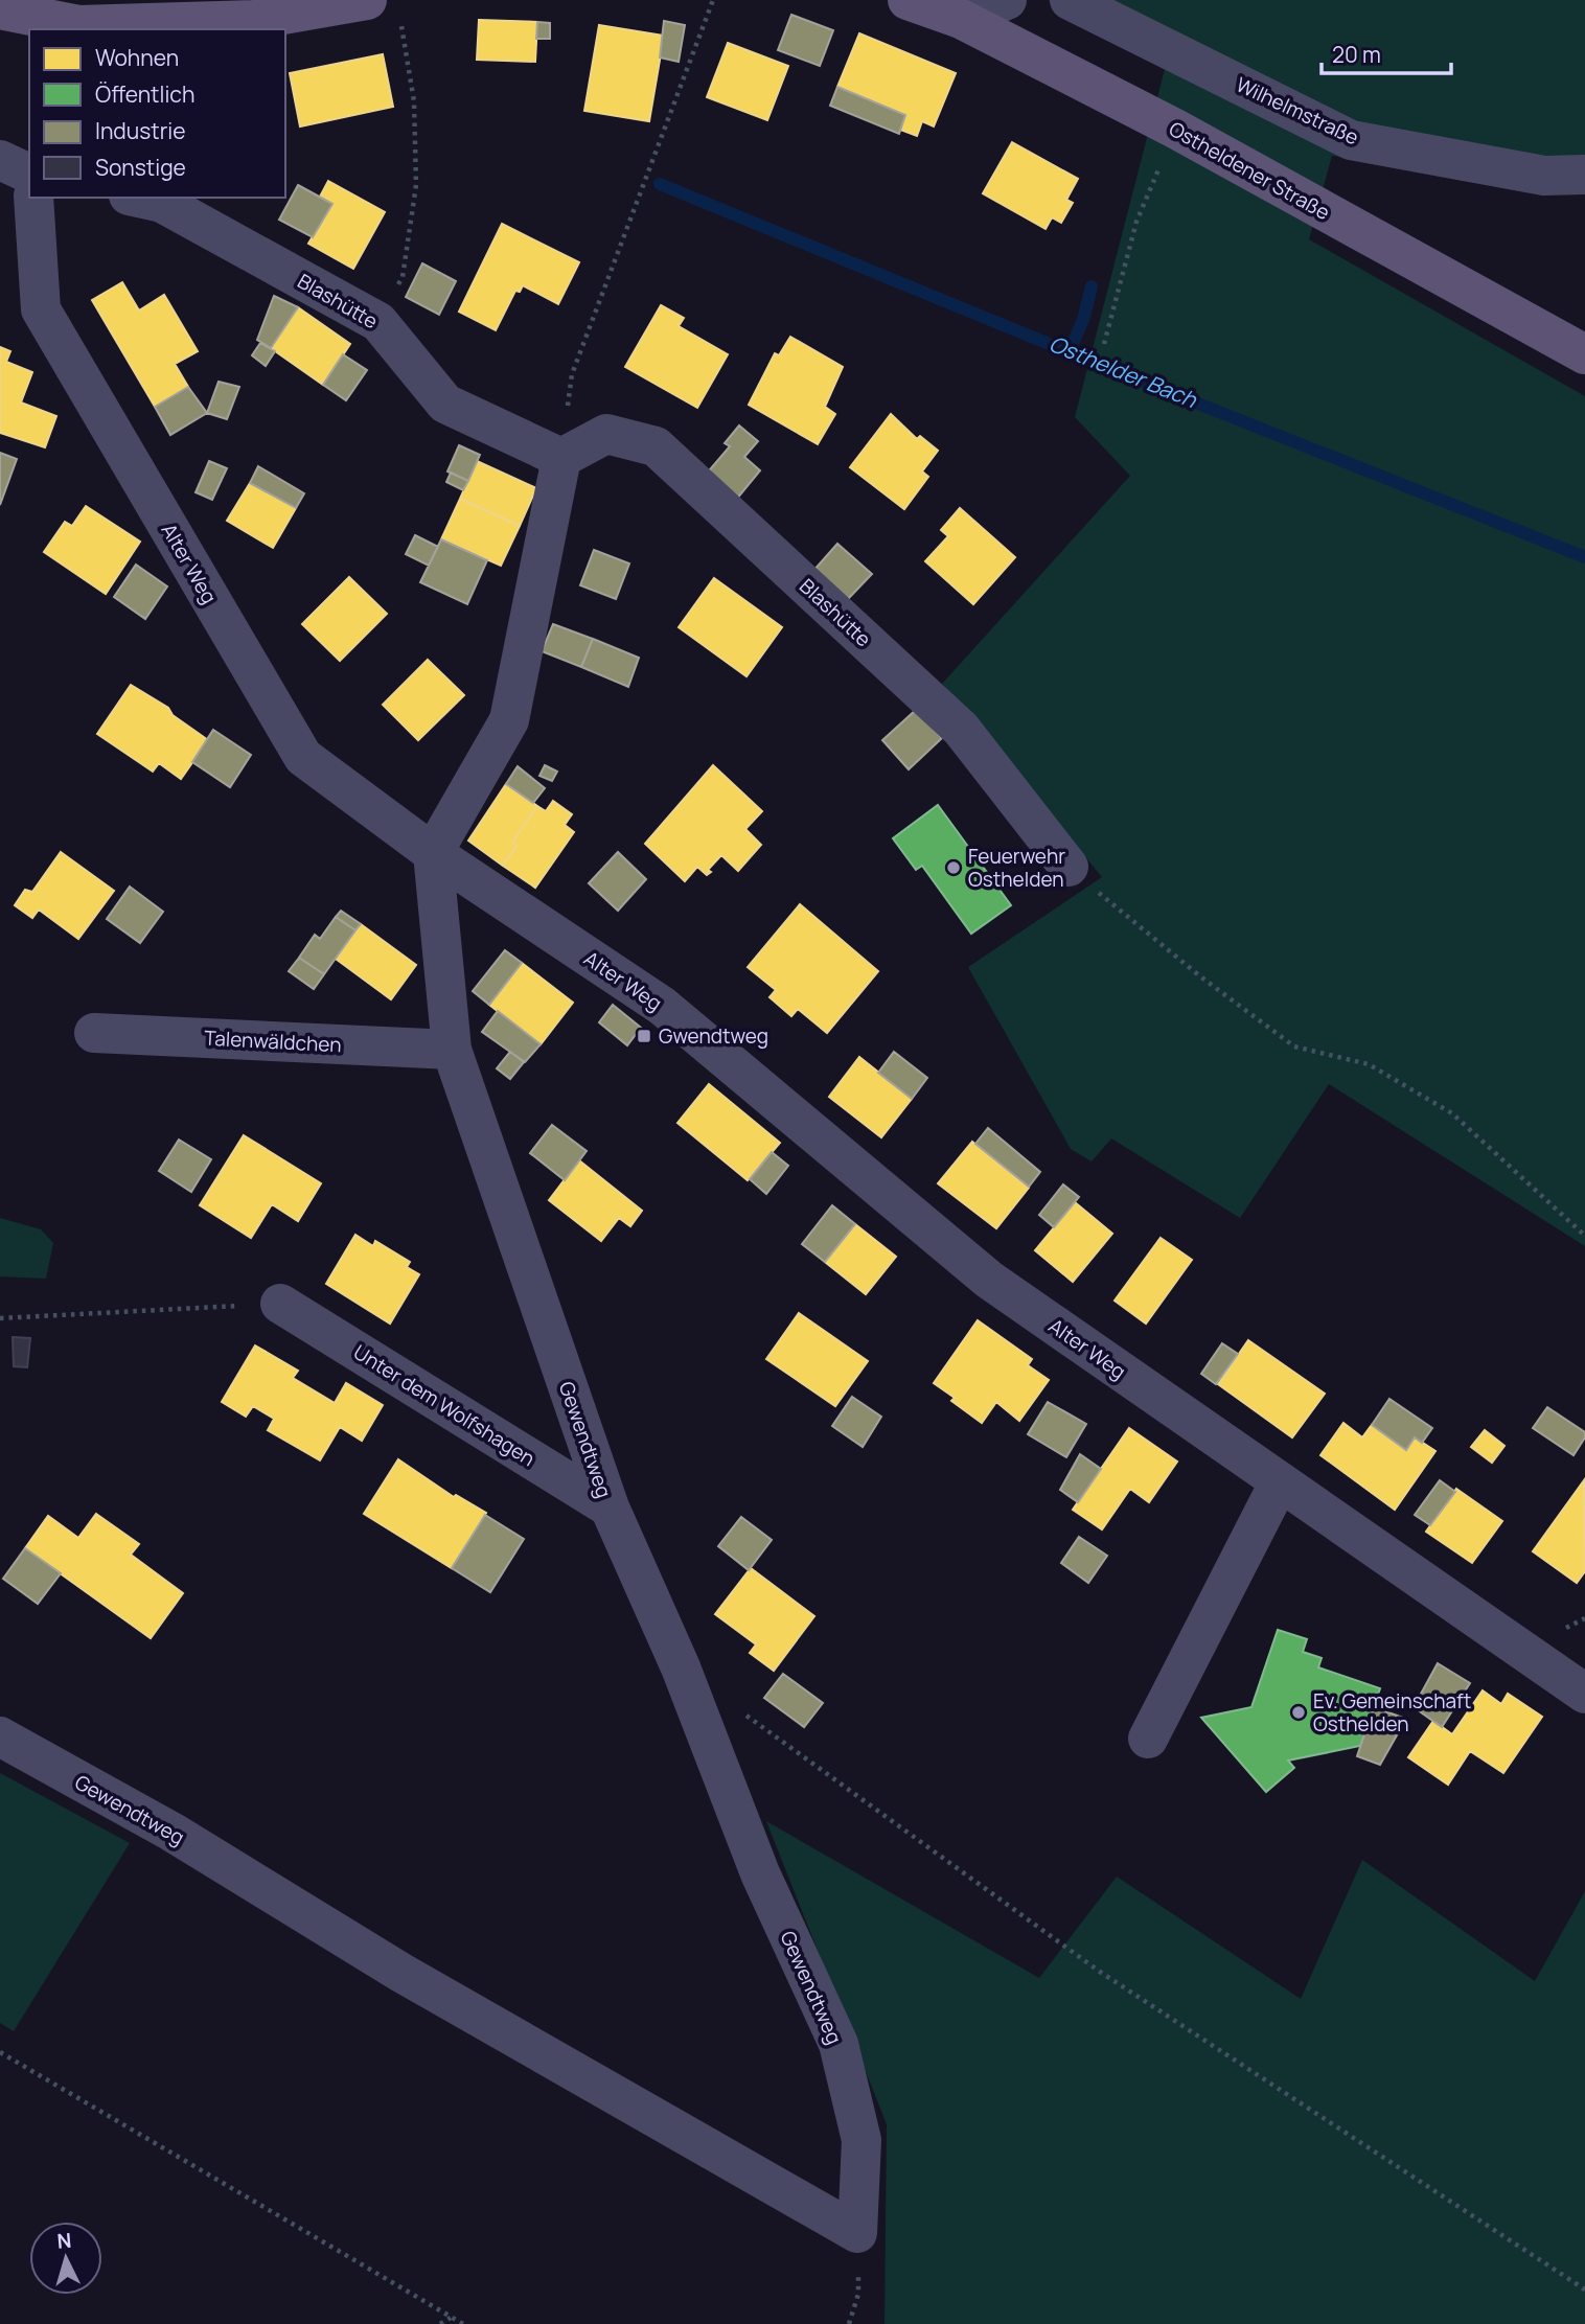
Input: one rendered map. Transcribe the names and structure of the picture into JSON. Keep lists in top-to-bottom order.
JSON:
{
  "streets": {
    "main road": ["Ostheldener Straße"],
    "street": [
      "Wilhelmstraße",
      "Blashütte",
      "Alter Weg",
      "Talenwäldchen",
      "Unter dem Wolfshagen",
      "Gewendtweg"
    ]
  },
  "crossings": [
    ["Alter Weg", "Gewendtweg"],
    ["Talenwäldchen", "Gewendtweg"],
    ["Unter dem Wolfshagen", "Gewendtweg"]
  ],
  "water": ["Osthelder Bach"],
  "places": {
    "other": ["Feuerwehr Osthelden", "Ev. Gemeinschaft Osthelden"],
    "transit": ["Gwendtweg"]
  },
  "legend": [
    "Wohnen",
    "Öffentlich",
    "Industrie",
    "Sonstige"
  ],
  "scale_bar": "20 m",
  "north": "top"
}
